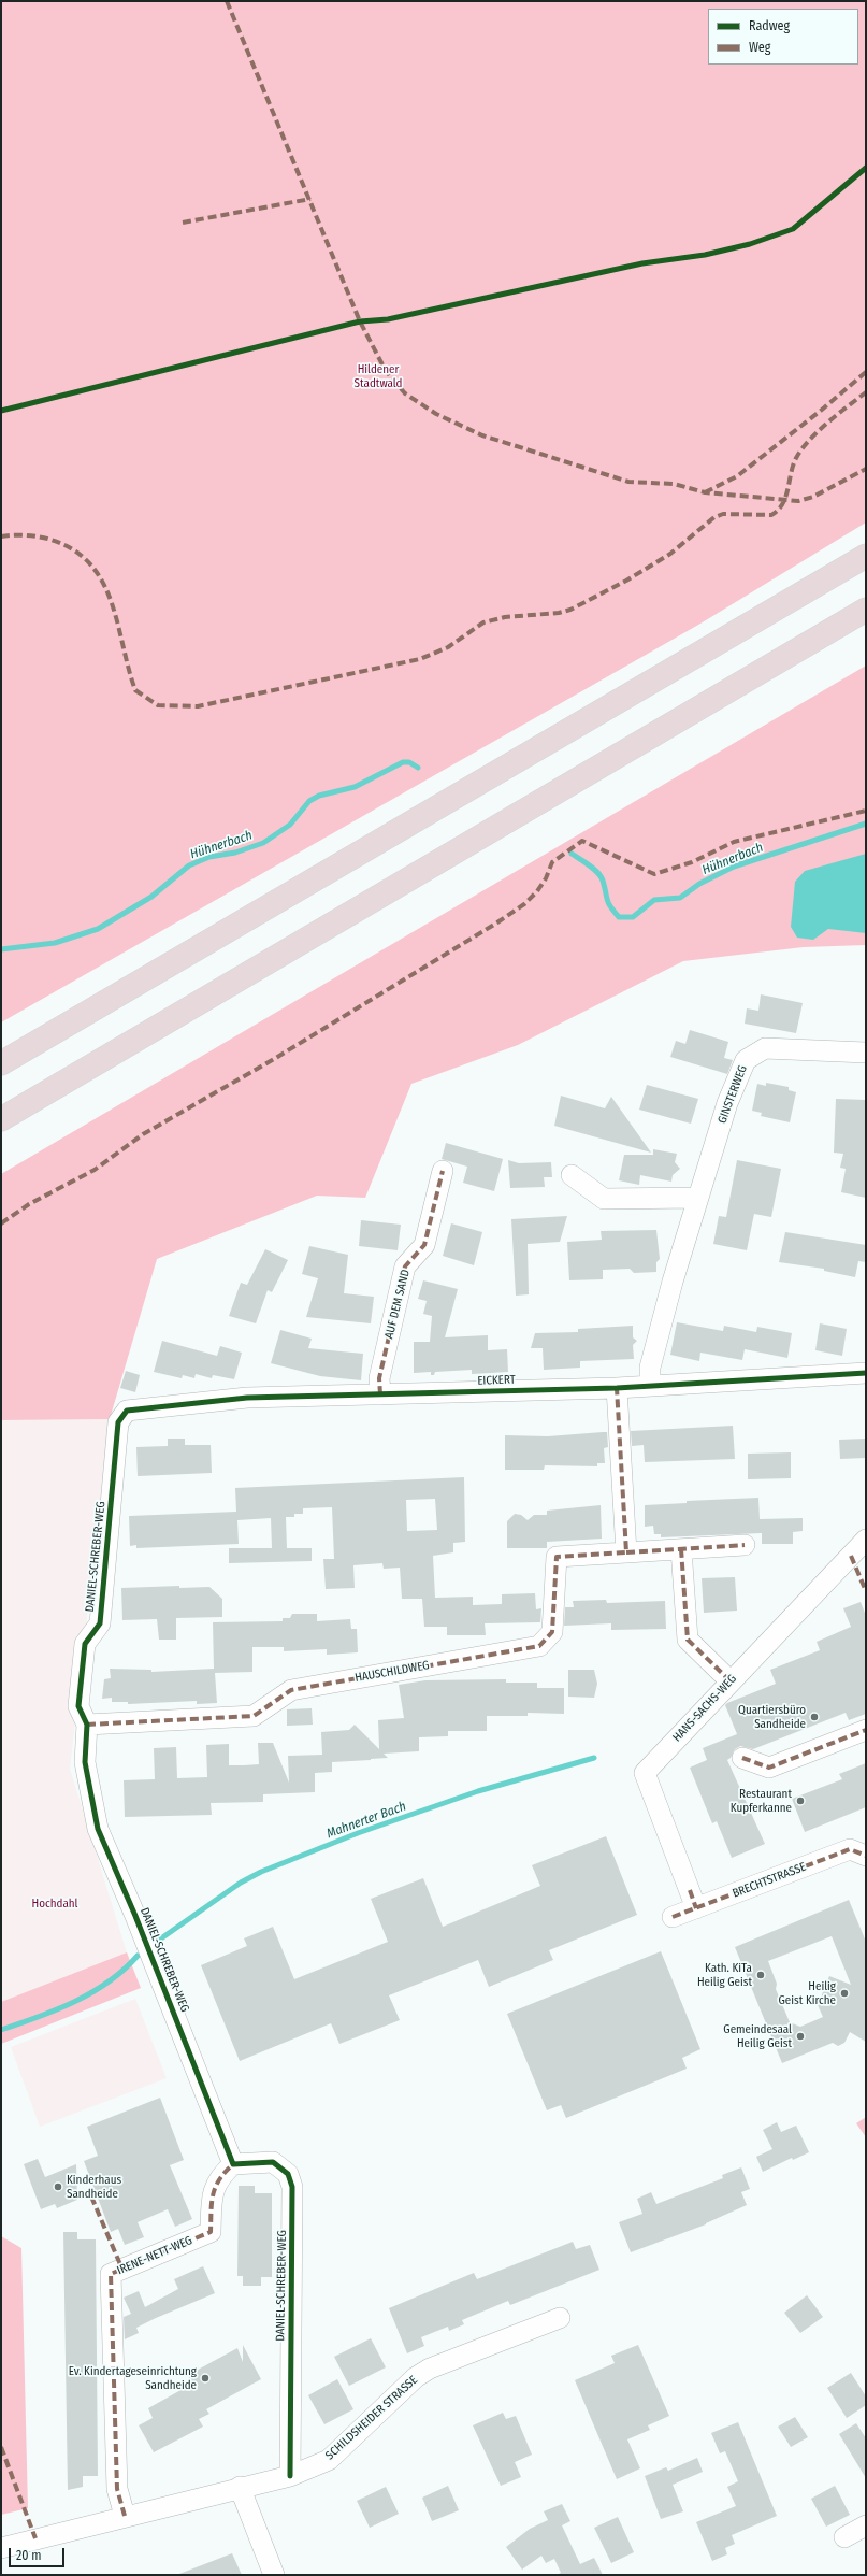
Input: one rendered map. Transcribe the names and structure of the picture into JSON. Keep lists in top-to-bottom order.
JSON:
{
  "streets": {
    "street": [
      "GINSTERWEG",
      "AUF DEM SAND",
      "EICKERT",
      "DANIEL-SCHREBER-WEG",
      "HAUSCHILDWEG",
      "HANS-SACHS-WEG",
      "BRECHTSTRASSE",
      "IRENE-NETT-WEG",
      "SCHILDSHEIDER STRASSE"
    ]
  },
  "crossings": [
    ["GINSTERWEG", "EICKERT"],
    ["AUF DEM SAND", "EICKERT"],
    ["EICKERT", "DANIEL-SCHREBER-WEG"],
    ["DANIEL-SCHREBER-WEG", "HAUSCHILDWEG"],
    ["DANIEL-SCHREBER-WEG", "IRENE-NETT-WEG"],
    ["DANIEL-SCHREBER-WEG", "SCHILDSHEIDER STRASSE"],
    ["HANS-SACHS-WEG", "BRECHTSTRASSE"],
    ["IRENE-NETT-WEG", "SCHILDSHEIDER STRASSE"]
  ],
  "water": ["Hühnerbach", "Mahnerter Bach"],
  "parks": ["Hildener Stadtwald", "Hochdahl"],
  "places": [
    "Quartiersbüro Sandheide",
    "Restaurant Kupferkanne",
    "Kath. KiTa Heilig Geist",
    "Heilig Geist Kirche",
    "Gemeindesaal Heilig Geist",
    "Kinderhaus Sandheide",
    "Ev. Kindertageseinrichtung Sandheide"
  ],
  "legend": ["Radweg", "Weg"],
  "scale_bar": "20 m"
}
